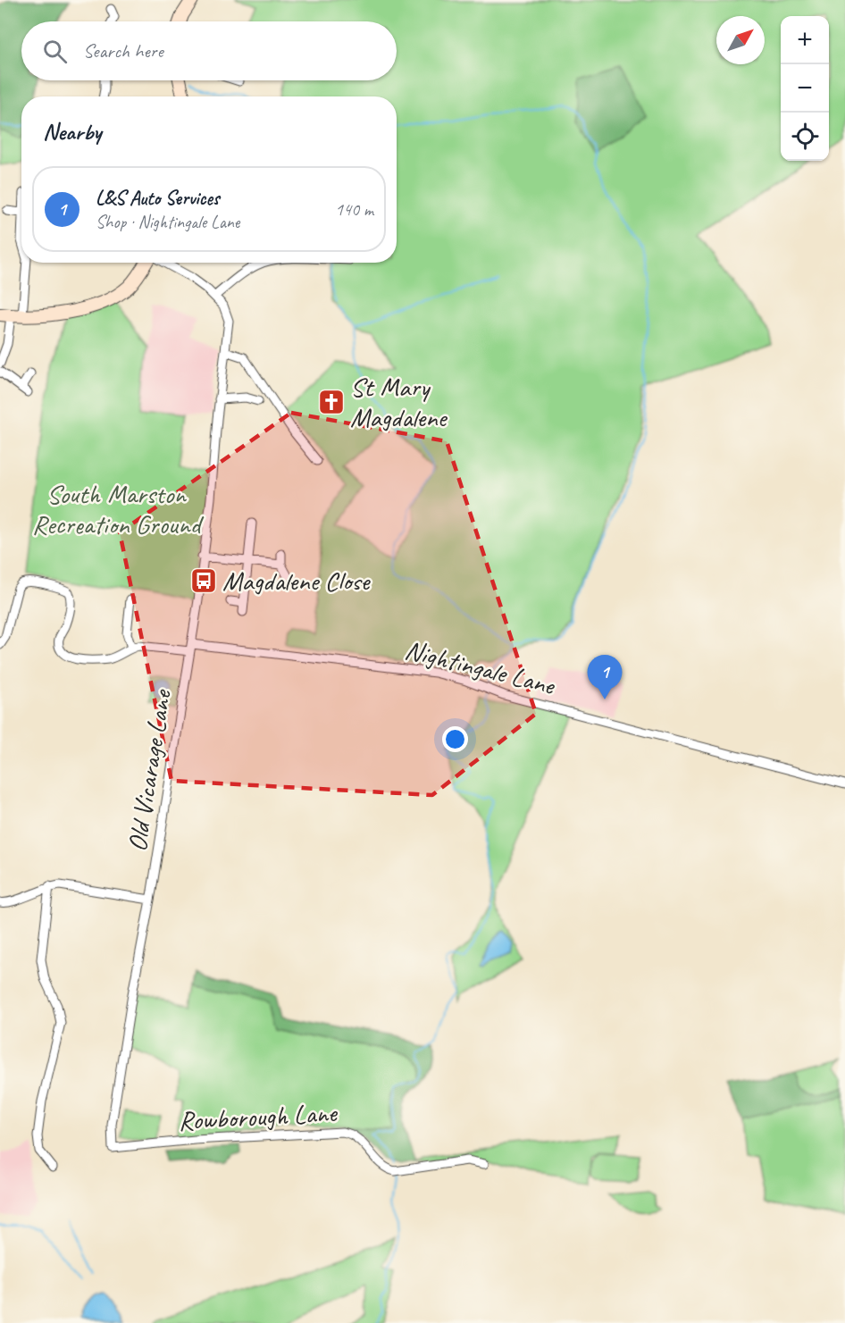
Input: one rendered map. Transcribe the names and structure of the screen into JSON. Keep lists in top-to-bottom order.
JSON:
{
  "streets": {
    "street": ["Nightingale Lane", "Old Vicarage Lane", "Rowborough Lane"]
  },
  "crossings": [
    ["Nightingale Lane", "Old Vicarage Lane"],
    ["Old Vicarage Lane", "Rowborough Lane"]
  ],
  "parks": ["South Marston Recreation Ground"],
  "places": {
    "church": ["St Mary Magdalene"],
    "bus stop": ["Magdalene Close"]
  },
  "north": "top right",
  "page": {
    "map_buttons": ["+", "−"],
    "search": "Search here",
    "heading": "Nearby",
    "list": [
      {
        "mark": "1",
        "name": "L&S Auto Services",
        "note": "Shop · Nightingale Lane",
        "value": "140 m"
      }
    ],
    "pins": "1"
  }
}
